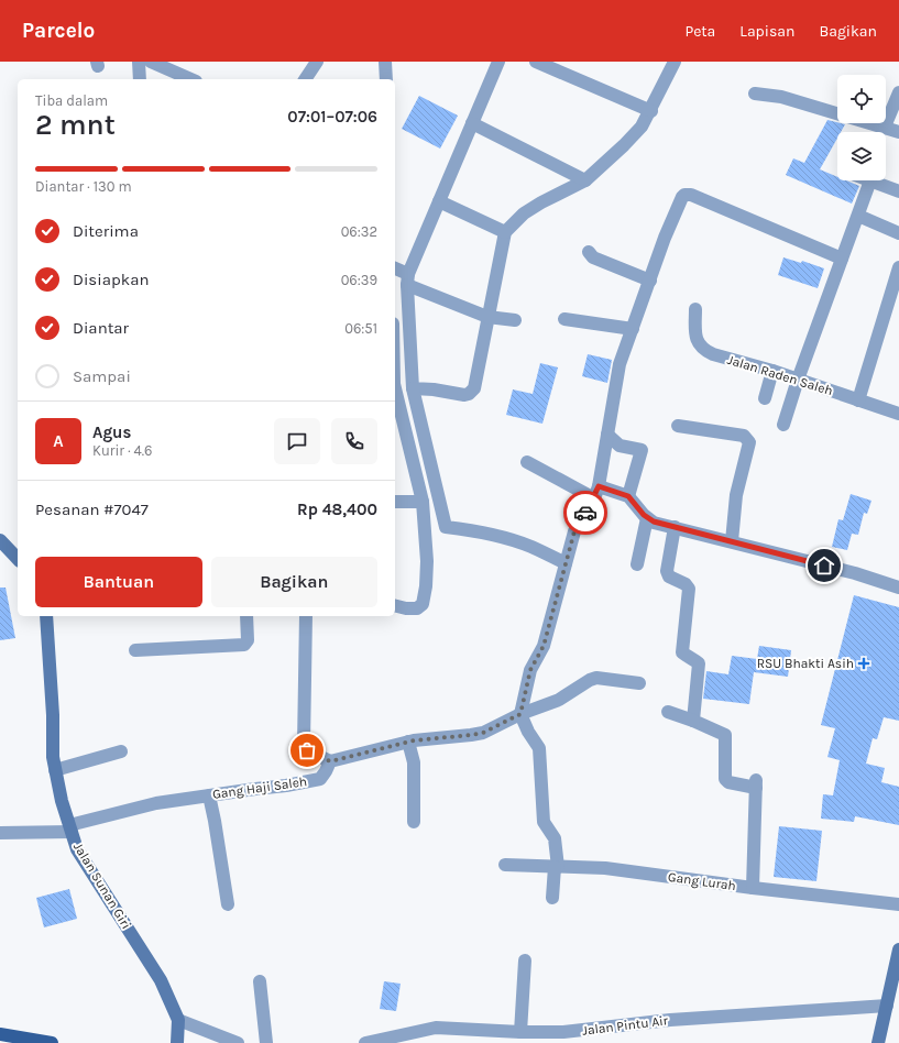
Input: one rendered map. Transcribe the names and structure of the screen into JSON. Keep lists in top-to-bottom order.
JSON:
{
  "streets": {
    "street": [
      "Jalan Raden Saleh",
      "Gang Haji Saleh",
      "Gang Lurah",
      "Jalan Sunan Giri",
      "Jalan Pintu Air"
    ]
  },
  "crossings": [
    ["Gang Haji Saleh", "Jalan Sunan Giri"]
  ],
  "places": {
    "health": ["RSU Bhakti Asih"]
  },
  "page": {
    "header": "Parcelo",
    "nav": ["Peta", "Lapisan", "Bagikan"],
    "heading": ["2 mnt", "Tiba dalam", "07:01–07:06"],
    "panel": [
      "Agus",
      "Kurir · 4.6",
      "Pesanan #7047",
      "Rp 48,400"
    ],
    "bar": "Diantar · 130 m",
    "list": [
      ["Diterima", "06:32"],
      ["Disiapkan", "06:39"],
      ["Diantar", "06:51"],
      "Sampai"
    ],
    "round": "A",
    "buttons": ["Bantuan", "Bagikan"]
  }
}
